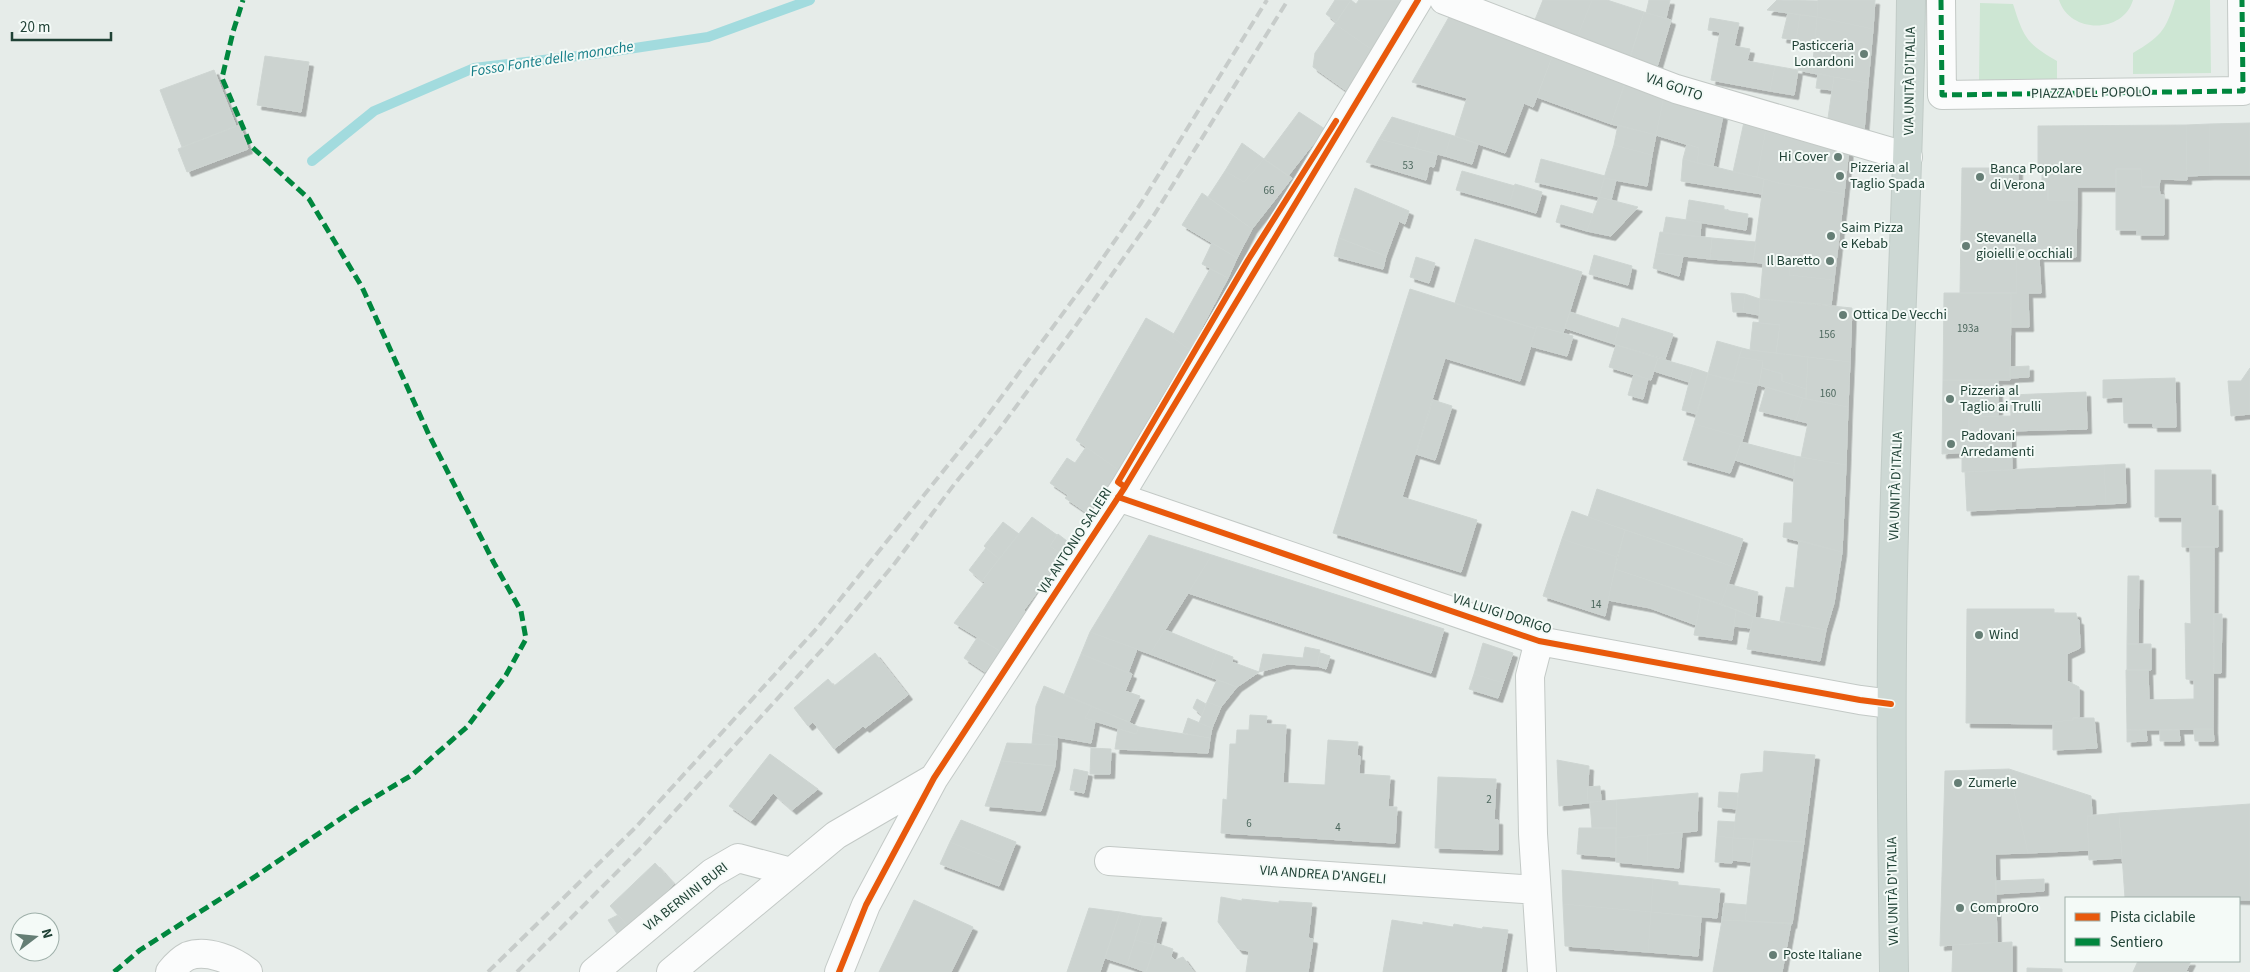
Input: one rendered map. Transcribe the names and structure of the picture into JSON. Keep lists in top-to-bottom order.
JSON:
{
  "streets": {
    "main road": ["VIA UNITÀ D'ITALIA"],
    "street": [
      "VIA GOITO",
      "PIAZZA DEL POPOLO",
      "VIA ANTONIO SALIERI",
      "VIA LUIGI DORIGO",
      "VIA ANDREA D'ANGELI",
      "VIA BERNINI BURI"
    ]
  },
  "crossings": [
    ["VIA UNITÀ D'ITALIA", "VIA GOITO"],
    ["VIA UNITÀ D'ITALIA", "PIAZZA DEL POPOLO"],
    ["VIA UNITÀ D'ITALIA", "VIA LUIGI DORIGO"],
    ["VIA ANTONIO SALIERI", "VIA LUIGI DORIGO"]
  ],
  "water": ["Fosso Fonte delle monache"],
  "places": [
    "Pasticceria Lonardoni",
    "Hi Cover",
    "Pizzeria al Taglio Spada",
    "Banca Popolare di Verona",
    "Saim Pizza e Kebab",
    "Stevanella gioielli e occhiali",
    "Il Baretto",
    "Ottica De Vecchi",
    "Pizzeria al Taglio ai Trulli",
    "Padovani Arredamenti",
    "Wind",
    "Zumerle",
    "ComproOro",
    "Poste Italiane"
  ],
  "house_numbers": [
    "53",
    "66",
    "193a",
    "156",
    "160",
    "14",
    "2",
    "6",
    "4"
  ],
  "legend": ["Pista ciclabile", "Sentiero"],
  "scale_bar": "20 m",
  "north": "right"
}
